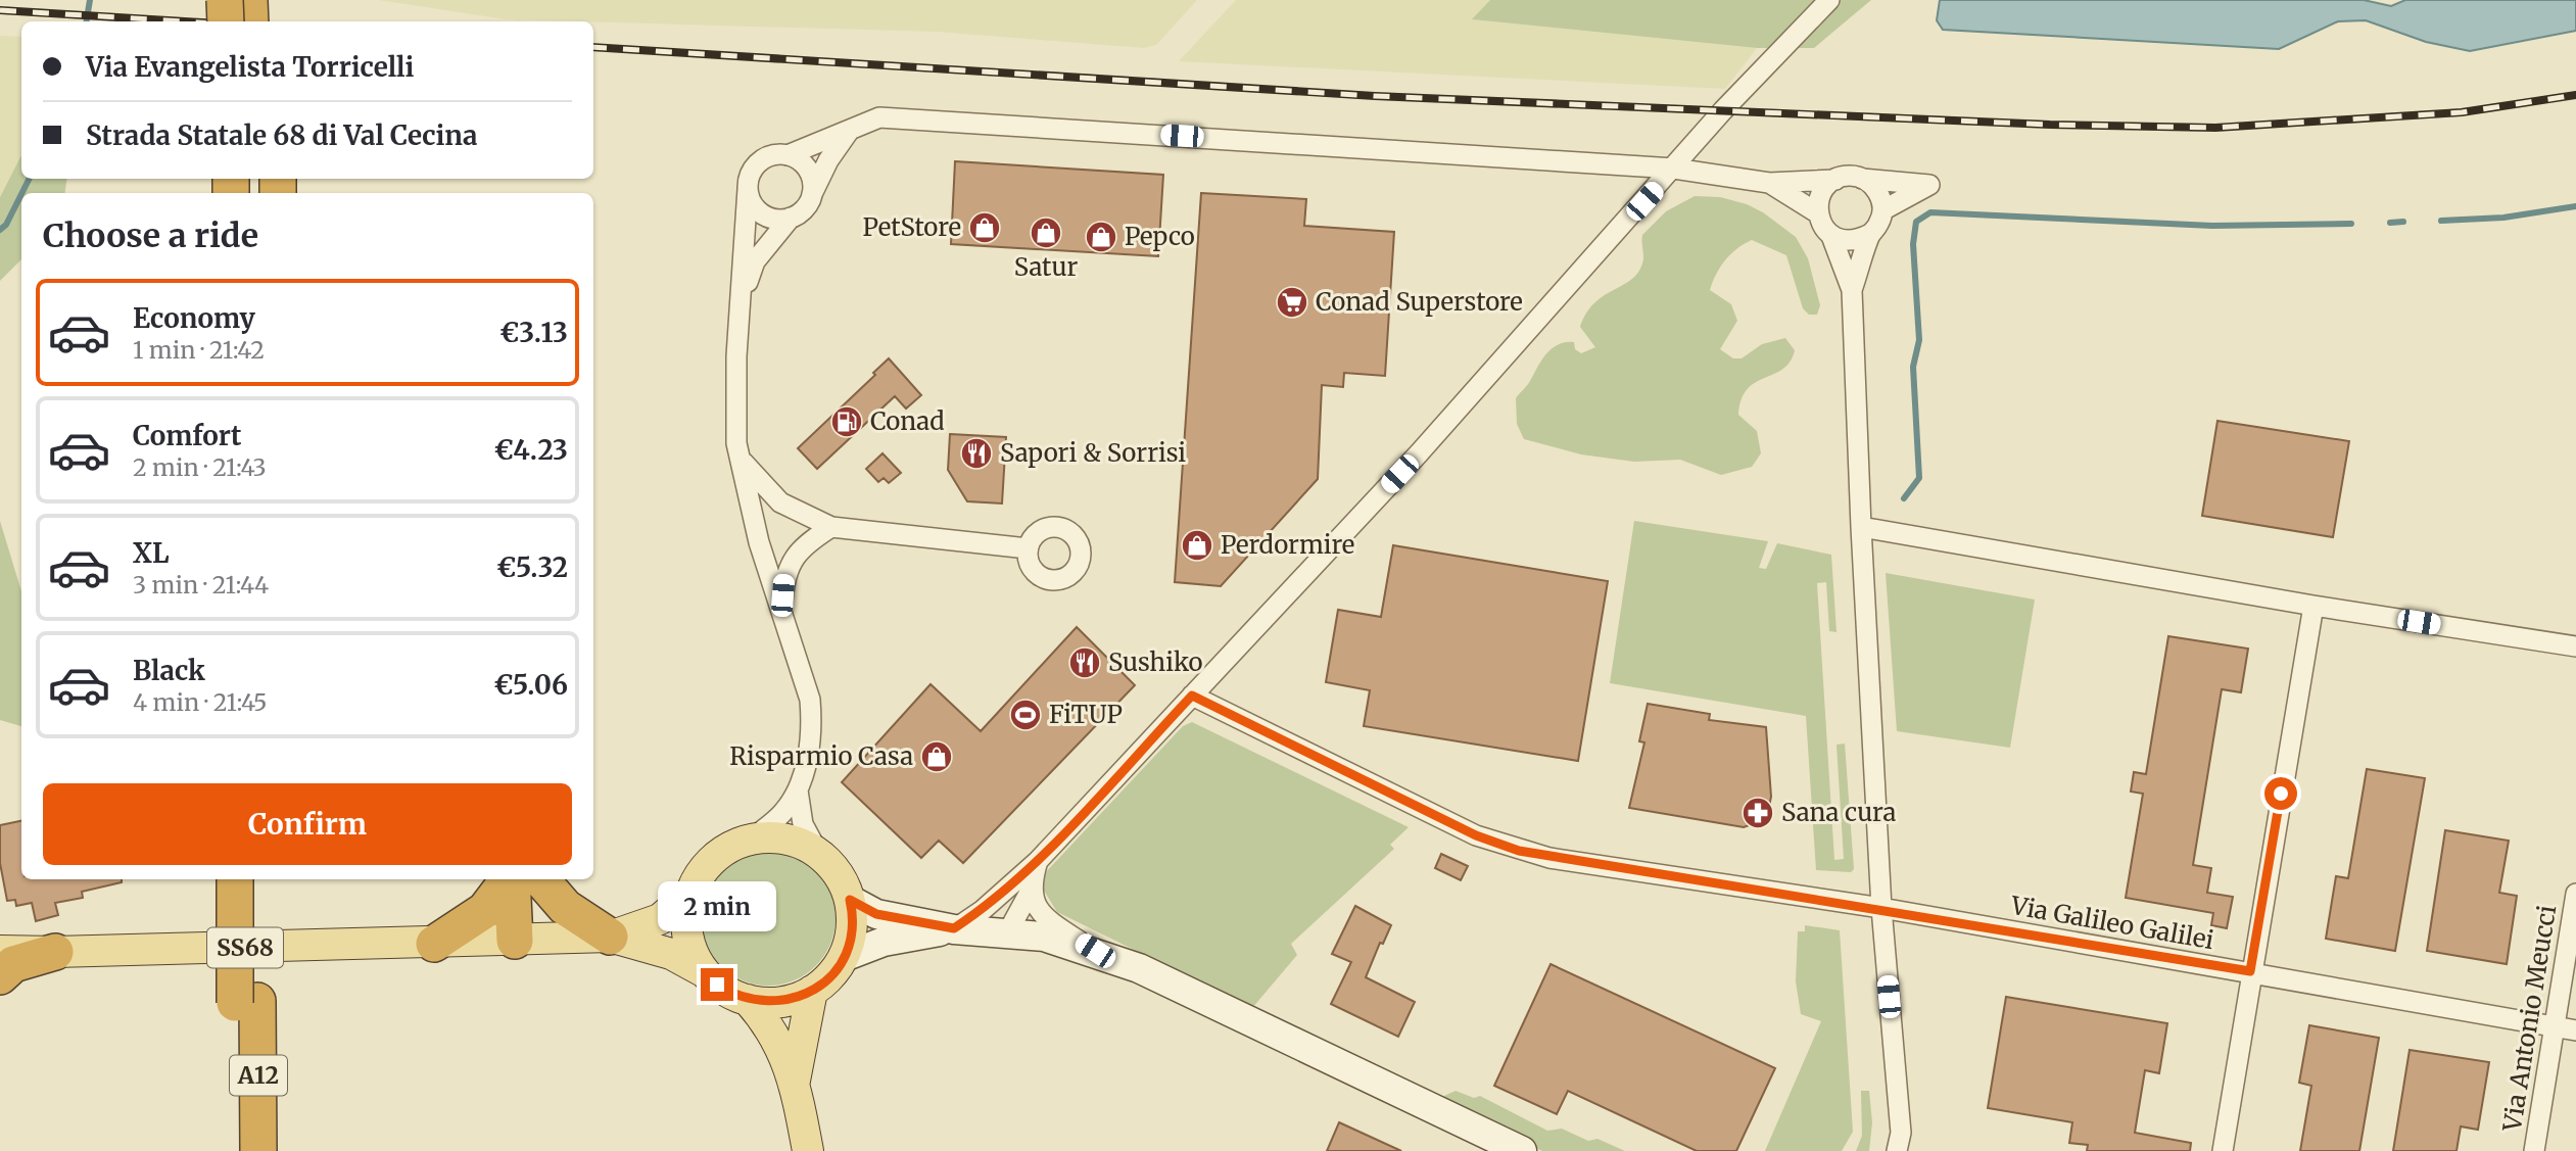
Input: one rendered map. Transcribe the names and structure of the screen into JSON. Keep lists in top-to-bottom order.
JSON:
{
  "streets": {
    "highway": ["A12"],
    "main road": ["SS68"],
    "street": ["Via Galileo Galilei", "Via Antonio Meucci"]
  },
  "crossings": [
    ["Via Galileo Galilei", "Via Antonio Meucci"]
  ],
  "places": {
    "shop": [
      "PetStore",
      "Satur",
      "Pepco",
      "Perdormire",
      "Risparmio Casa"
    ],
    "supermarket": ["Conad Superstore"],
    "fuel station": ["Conad"],
    "restaurant": ["Sapori & Sorrisi", "Sushiko"],
    "sports": ["FiTUP"],
    "pharmacy": ["Sana cura"]
  },
  "page": {
    "banner": ["Via Evangelista Torricelli", "Strada Statale 68 di Val Cecina"],
    "heading": "Choose a ride",
    "list": [
      {
        "name": "Economy",
        "note": "1 min · 21:42",
        "value": "€3.13"
      },
      {
        "name": "Comfort",
        "note": "2 min · 21:43",
        "value": "€4.23"
      },
      {
        "name": "XL",
        "note": "3 min · 21:44",
        "value": "€5.32"
      },
      {
        "name": "Black",
        "note": "4 min · 21:45",
        "value": "€5.06"
      }
    ],
    "buttons": "Confirm",
    "bubble": "2 min"
  }
}
